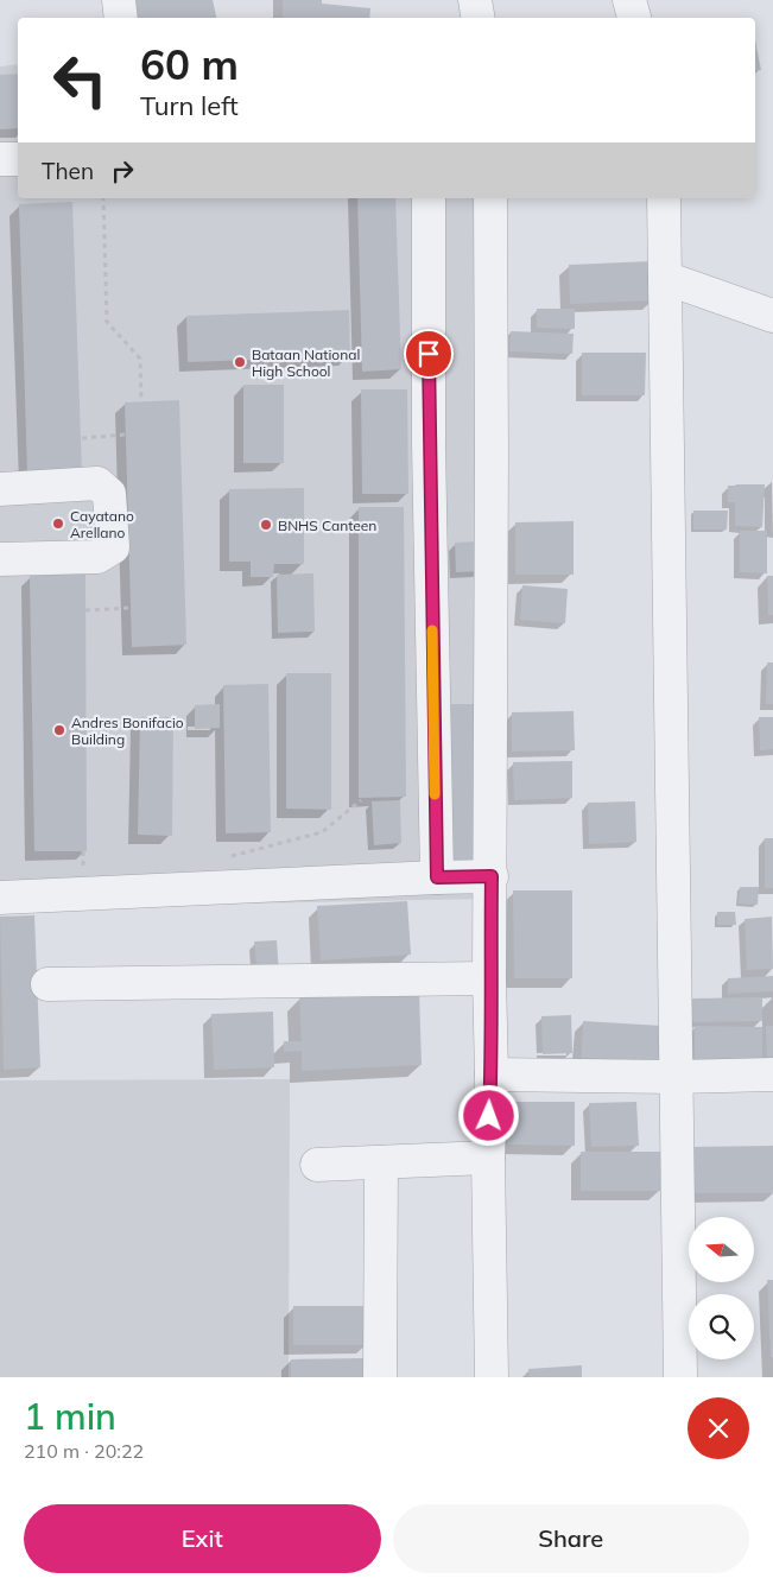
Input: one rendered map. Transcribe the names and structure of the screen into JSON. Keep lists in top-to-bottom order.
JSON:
{
  "places": [
    "Bataan National High School",
    "Cayatano Arellano",
    "BNHS Canteen",
    "Andres Bonifacio Building"
  ],
  "north": "left",
  "page": {
    "turn": ["60 m", "Turn left"],
    "then": "Then",
    "heading": ["1 min", "210 m · 20:22"],
    "buttons": ["Exit", "Share"]
  }
}
